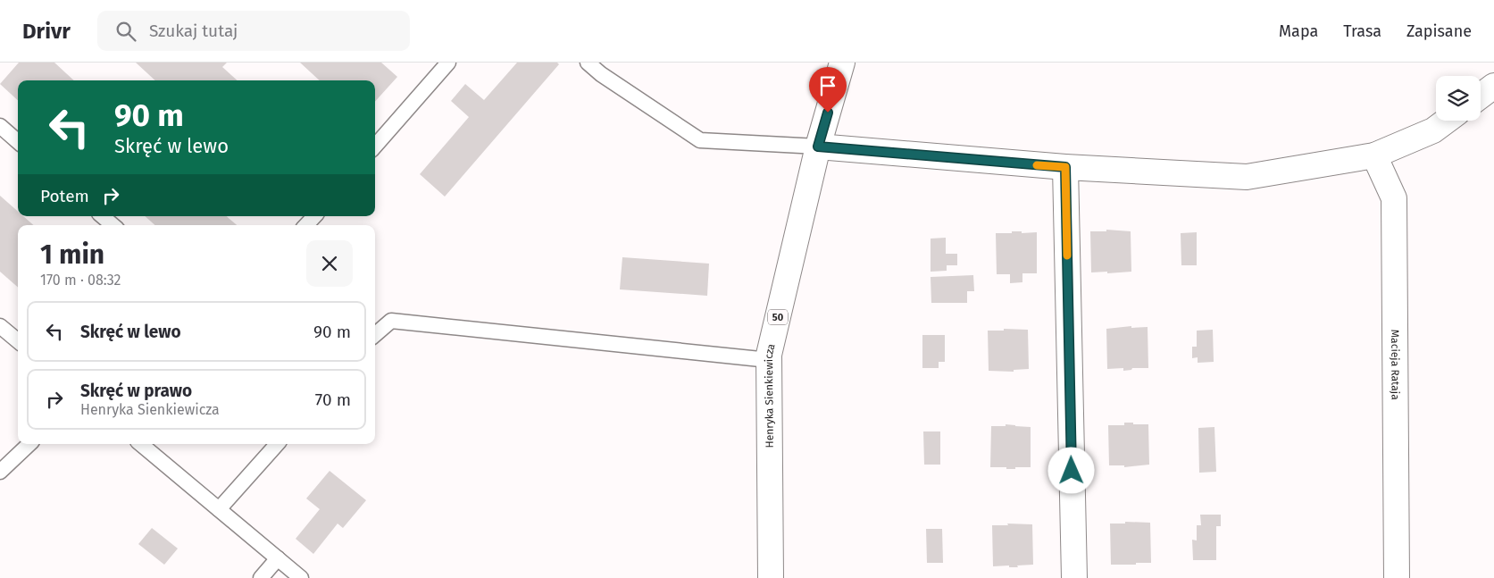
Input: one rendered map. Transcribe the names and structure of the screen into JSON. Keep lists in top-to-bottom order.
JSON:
{
  "streets": {
    "street": ["50", "Macieja Rataja", "Henryka Sienkiewicza"]
  },
  "page": {
    "header": "Drivr",
    "search": "Szukaj tutaj",
    "nav": ["Mapa", "Trasa", "Zapisane"],
    "turn": ["90 m", "Skręć w lewo"],
    "then": "Potem",
    "heading": ["1 min", "170 m · 08:32"],
    "list": [
      {
        "name": "Skręć w lewo",
        "value": "90 m"
      },
      {
        "name": "Skręć w prawo",
        "note": "Henryka Sienkiewicza",
        "value": "70 m"
      }
    ]
  }
}
